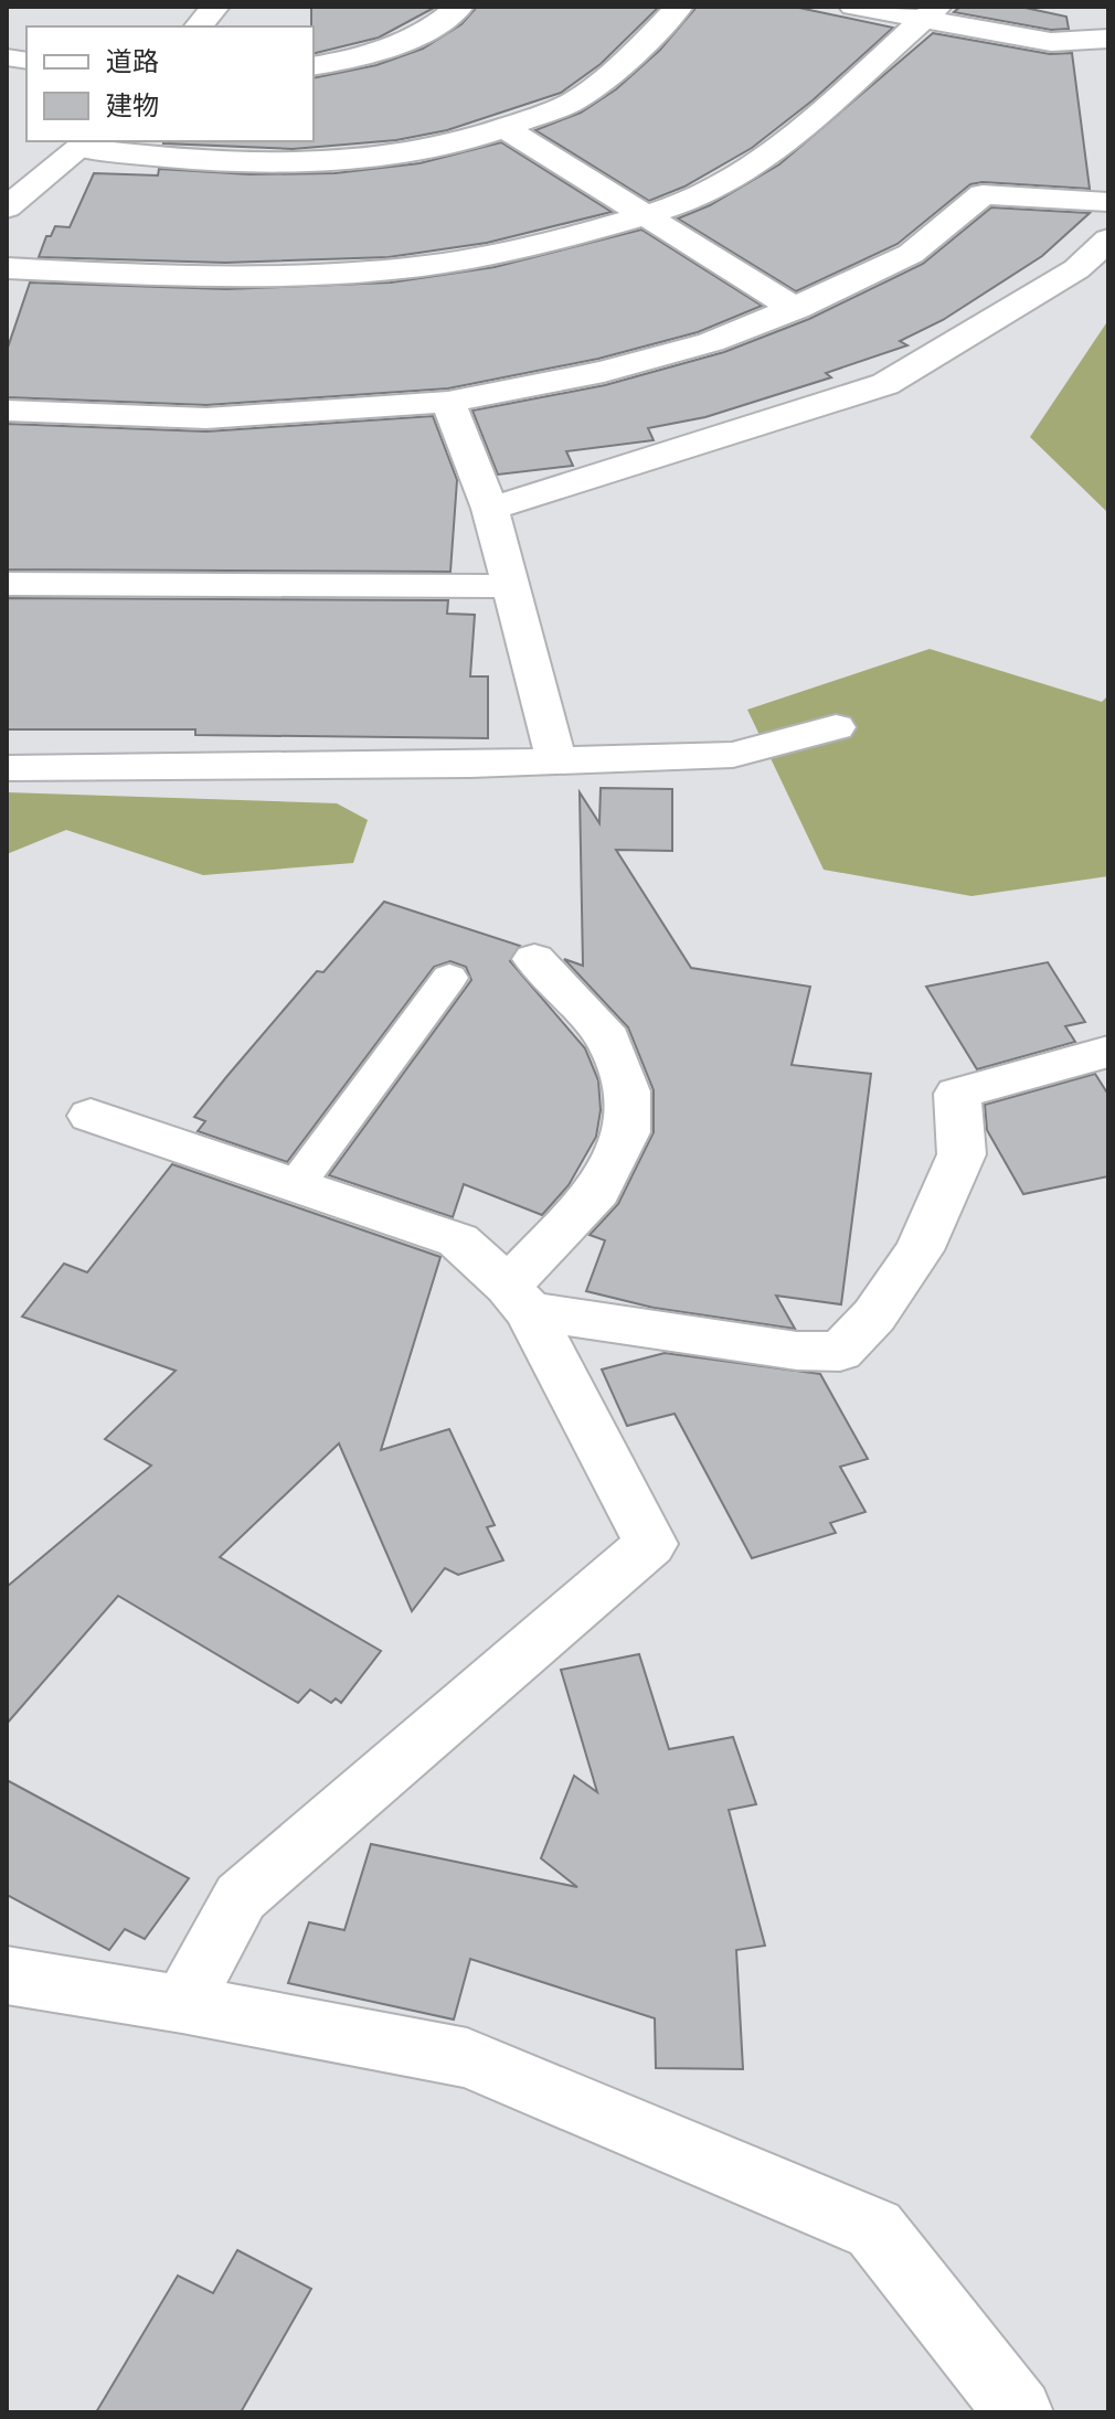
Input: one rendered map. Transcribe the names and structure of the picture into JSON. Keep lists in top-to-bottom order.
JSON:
{
  "legend": ["道路", "建物"]
}
